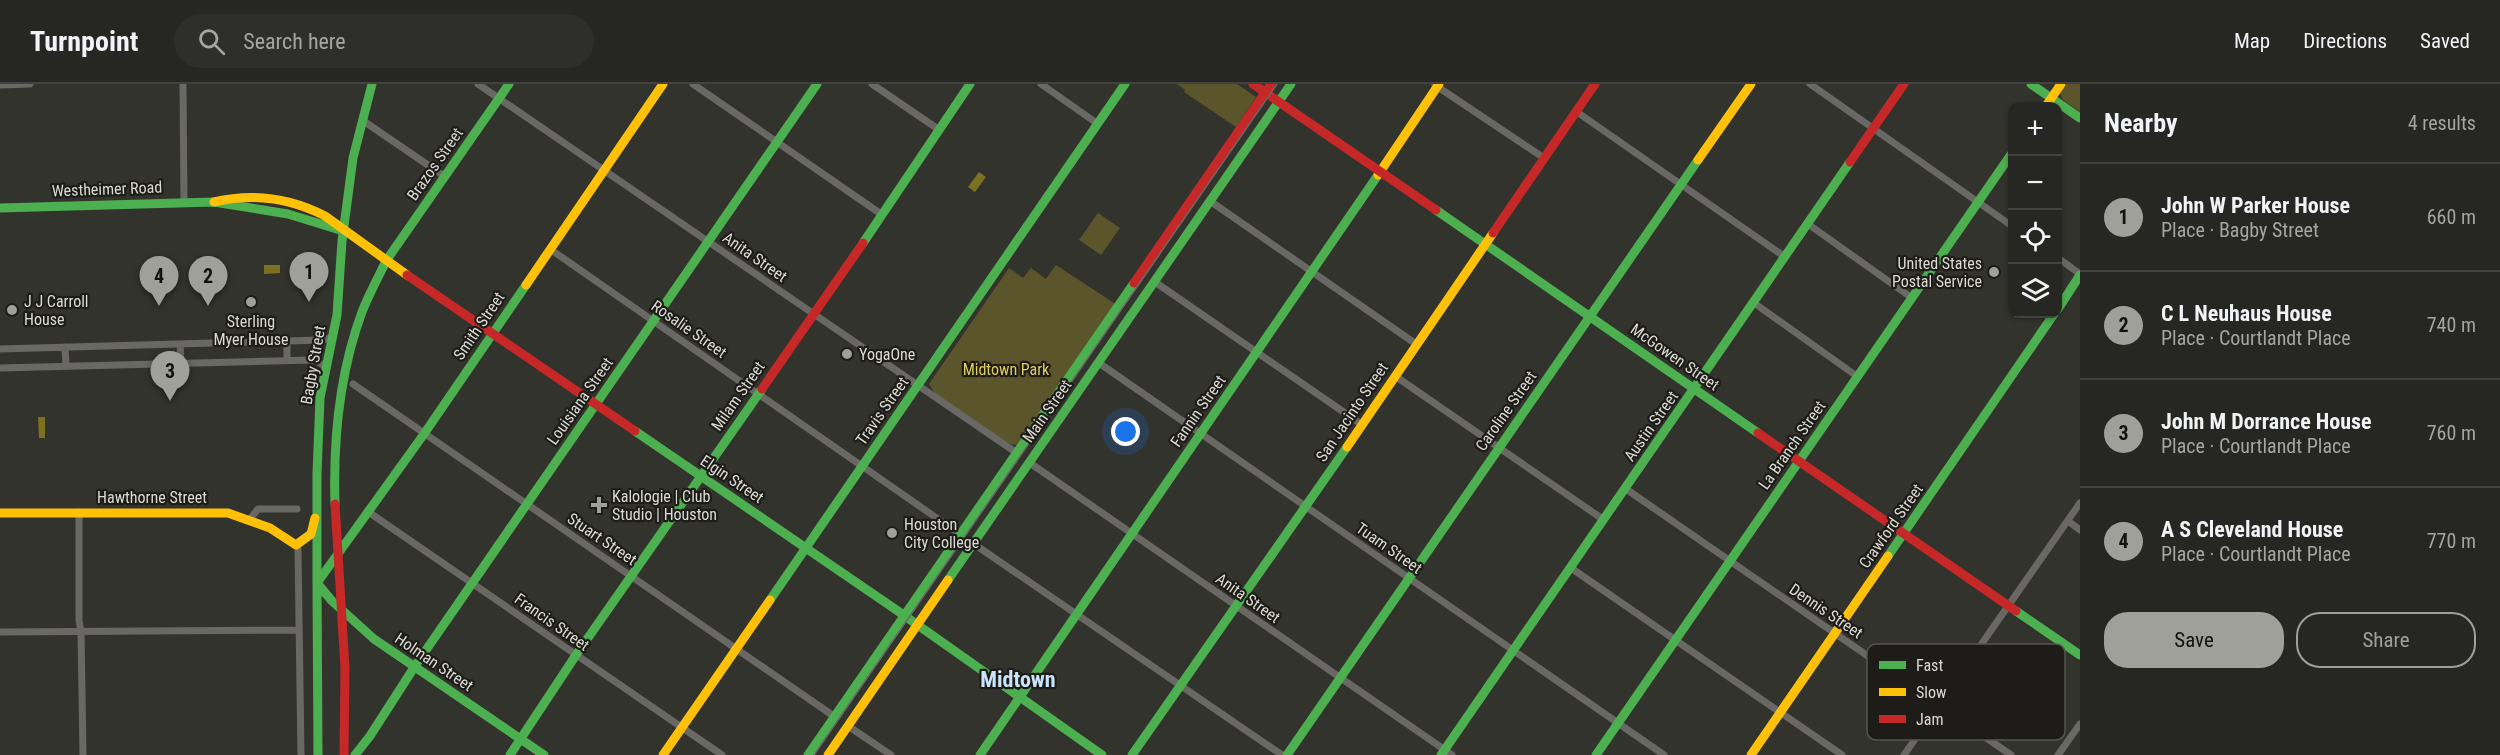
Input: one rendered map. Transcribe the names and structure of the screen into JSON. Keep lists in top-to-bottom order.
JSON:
{
  "streets": {
    "main road": [
      "Brazos Street",
      "Westheimer Road",
      "Smith Street",
      "McGowen Street",
      "Bagby Street",
      "Milam Street",
      "Louisiana Street",
      "Travis Street",
      "Main Street",
      "Fannin Street",
      "Caroline Street",
      "San Jacinto Street",
      "Austin Street",
      "La Branch Street",
      "Elgin Street",
      "Hawthorne Street",
      "Crawford Street",
      "Holman Street"
    ],
    "street": [
      "Anita Street",
      "Rosalie Street",
      "Stuart Street",
      "Tuam Street",
      "Dennis Street",
      "Francis Street"
    ]
  },
  "crossings": [
    ["Brazos Street", "Anita Street"],
    ["Brazos Street", "Elgin Street"],
    ["Westheimer Road", "Bagby Street"],
    ["Westheimer Road", "Elgin Street"],
    ["Anita Street", "Smith Street"],
    ["Anita Street", "Milam Street"],
    ["Anita Street", "Louisiana Street"],
    ["Anita Street", "Travis Street"],
    ["Anita Street", "Main Street"],
    ["Anita Street", "Fannin Street"],
    ["Anita Street", "Caroline Street"],
    ["Anita Street", "San Jacinto Street"],
    ["Anita Street", "Austin Street"],
    ["Smith Street", "Rosalie Street"],
    ["Smith Street", "Bagby Street"],
    ["Smith Street", "Elgin Street"],
    ["Smith Street", "Stuart Street"],
    ["Smith Street", "Francis Street"],
    ["Smith Street", "Holman Street"],
    ["Rosalie Street", "Milam Street"],
    ["Rosalie Street", "Louisiana Street"],
    ["Rosalie Street", "Travis Street"],
    ["Rosalie Street", "Main Street"],
    ["McGowen Street", "Main Street"],
    ["McGowen Street", "Fannin Street"],
    ["McGowen Street", "Caroline Street"],
    ["McGowen Street", "San Jacinto Street"],
    ["McGowen Street", "Austin Street"],
    ["McGowen Street", "La Branch Street"],
    ["McGowen Street", "Crawford Street"],
    ["Bagby Street", "Elgin Street"],
    ["Bagby Street", "Holman Street"],
    ["Milam Street", "Elgin Street"],
    ["Milam Street", "Stuart Street"],
    ["Milam Street", "Francis Street"],
    ["Milam Street", "Holman Street"],
    ["Louisiana Street", "Elgin Street"],
    ["Louisiana Street", "Stuart Street"],
    ["Louisiana Street", "Francis Street"],
    ["Louisiana Street", "Holman Street"],
    ["Travis Street", "Elgin Street"],
    ["Travis Street", "Stuart Street"],
    ["Travis Street", "Francis Street"],
    ["Main Street", "Elgin Street"],
    ["Main Street", "Stuart Street"],
    ["Main Street", "Tuam Street"],
    ["Fannin Street", "Elgin Street"],
    ["Fannin Street", "Tuam Street"],
    ["Caroline Street", "Tuam Street"],
    ["San Jacinto Street", "Tuam Street"],
    ["Austin Street", "Tuam Street"],
    ["Austin Street", "Dennis Street"],
    ["La Branch Street", "Tuam Street"],
    ["La Branch Street", "Dennis Street"],
    ["Crawford Street", "Dennis Street"]
  ],
  "districts": ["Midtown"],
  "parks": ["Midtown Park"],
  "places": {
    "other": [
      "United States Postal Service",
      "Sterling Myer House",
      "J J Carroll House",
      "YogaOne",
      "Houston City College"
    ],
    "health": ["Kalologie | Club Studio | Houston"]
  },
  "legend": ["Fast", "Slow", "Jam"],
  "page": {
    "header": "Turnpoint",
    "search": "Search here",
    "nav": ["Map", "Directions", "Saved"],
    "heading": ["Nearby", "4 results"],
    "map_buttons": ["+", "−"],
    "list": [
      {
        "mark": "1",
        "name": "John W Parker House",
        "note": "Place · Bagby Street",
        "value": "660 m"
      },
      {
        "mark": "2",
        "name": "C L Neuhaus House",
        "note": "Place · Courtlandt Place",
        "value": "740 m"
      },
      {
        "mark": "3",
        "name": "John M Dorrance House",
        "note": "Place · Courtlandt Place",
        "value": "760 m"
      },
      {
        "mark": "4",
        "name": "A S Cleveland House",
        "note": "Place · Courtlandt Place",
        "value": "770 m"
      }
    ],
    "pins": [
      "1",
      "2",
      "4",
      "3"
    ],
    "buttons": ["Save", "Share"]
  }
}
